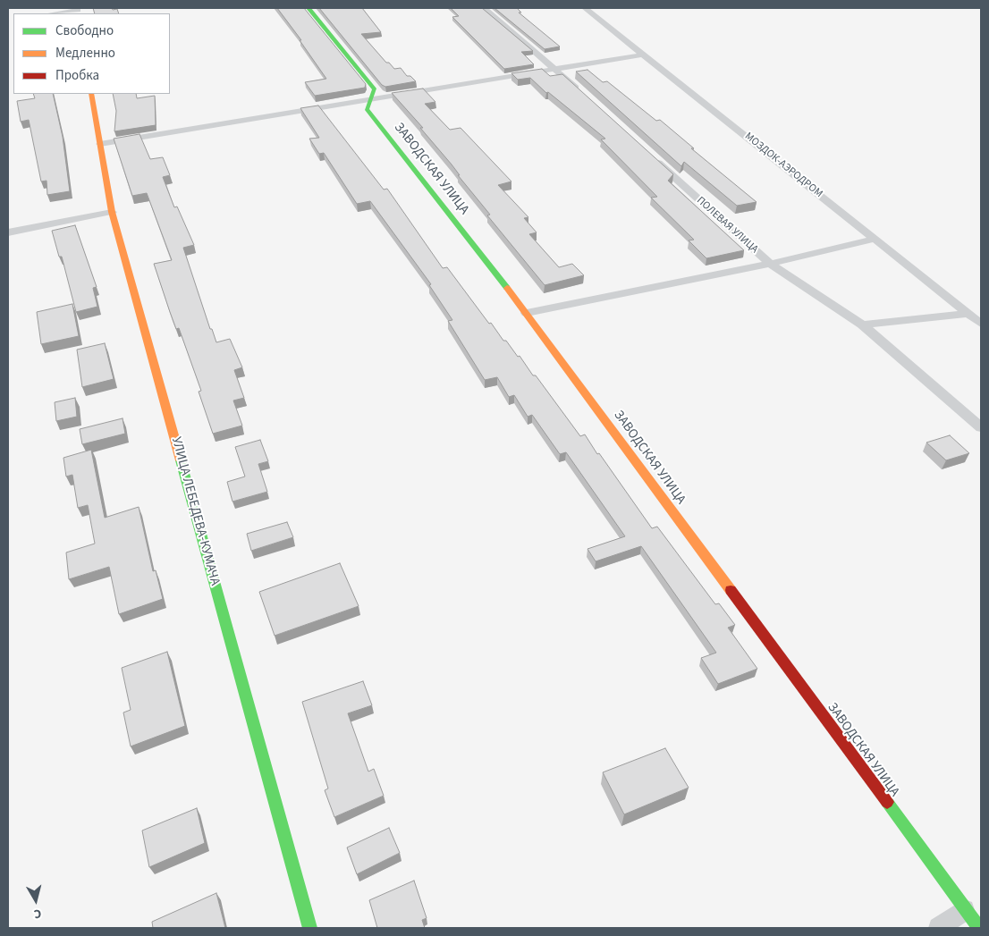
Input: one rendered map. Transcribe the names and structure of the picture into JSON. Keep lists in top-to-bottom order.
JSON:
{
  "streets": {
    "street": [
      "МОЗДОК-АЭРОДРОМ",
      "ЗАВОДСКАЯ УЛИЦА",
      "ПОЛЕВАЯ УЛИЦА",
      "УЛИЦА ЛЕБЕДЕВА-КУМАЧА"
    ]
  },
  "legend": ["Свободно", "Медленно", "Пробка"],
  "north": "bottom"
}
